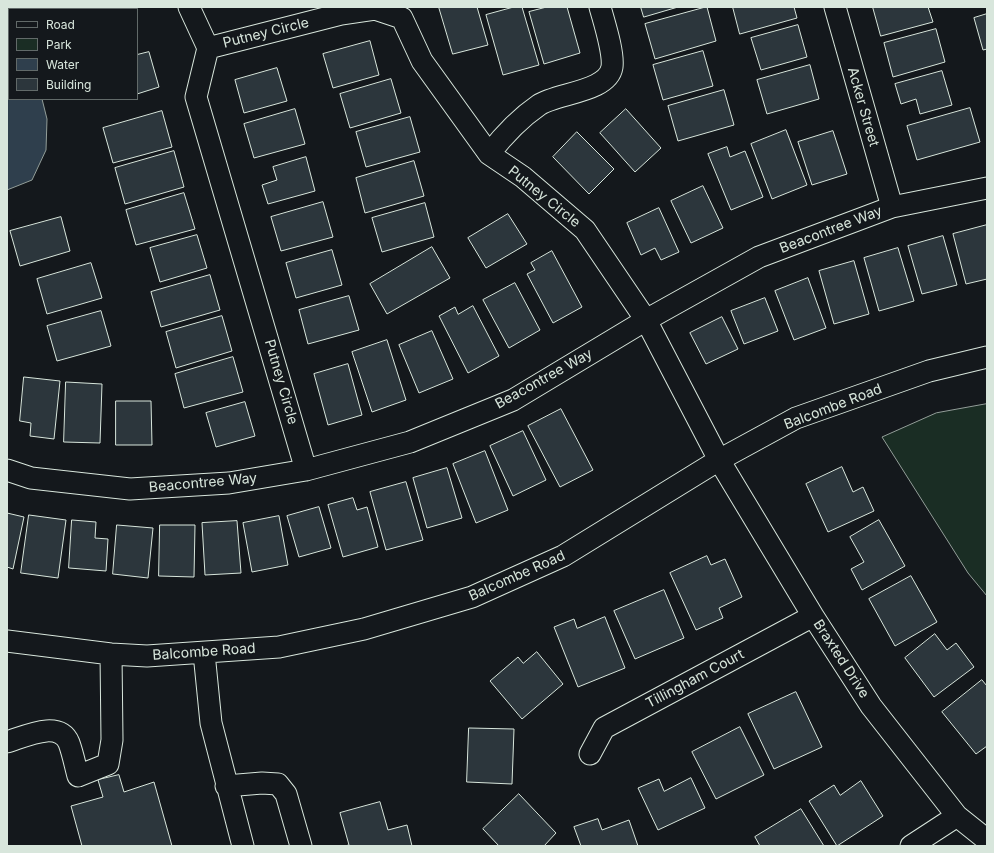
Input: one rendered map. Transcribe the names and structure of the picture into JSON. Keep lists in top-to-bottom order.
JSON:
{
  "streets": {
    "street": [
      "Putney Circle",
      "Acker Street",
      "Beacontree Way",
      "Balcombe Road",
      "Braxted Drive",
      "Tillingham Court"
    ]
  },
  "crossings": [
    ["Putney Circle", "Beacontree Way"],
    ["Putney Circle", "Balcombe Road"],
    ["Putney Circle", "Braxted Drive"],
    ["Acker Street", "Beacontree Way"],
    ["Balcombe Road", "Braxted Drive"],
    ["Braxted Drive", "Tillingham Court"]
  ],
  "legend": [
    "Road",
    "Park",
    "Water",
    "Building"
  ]
}
